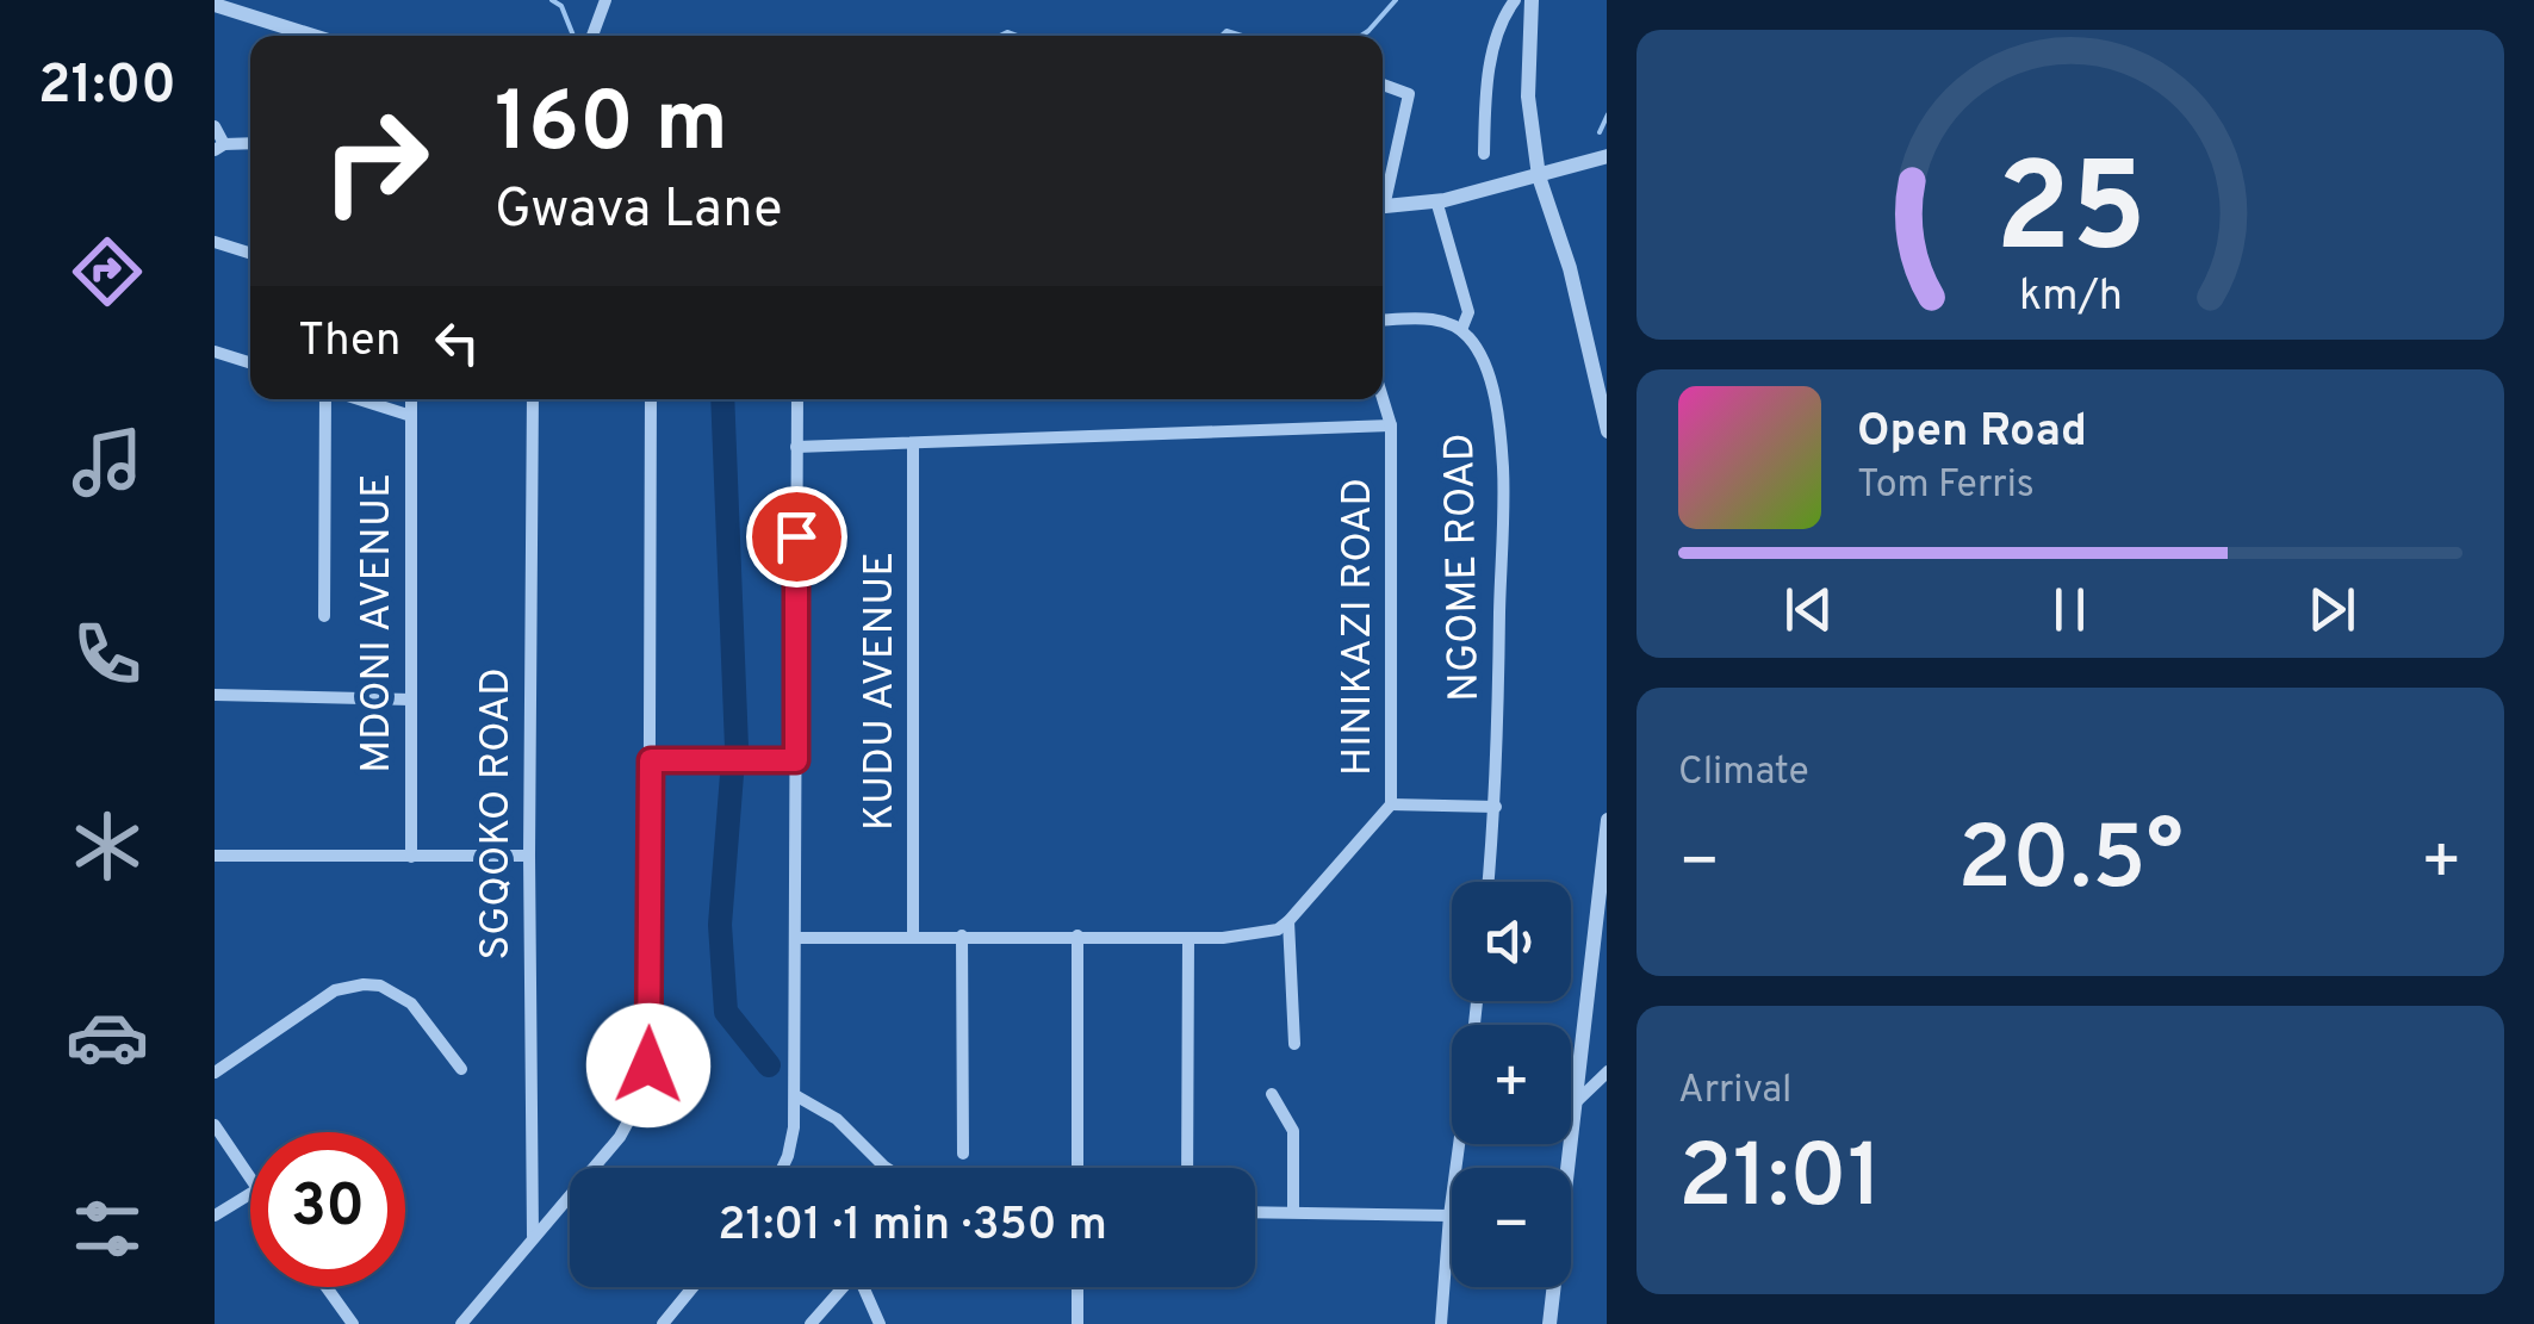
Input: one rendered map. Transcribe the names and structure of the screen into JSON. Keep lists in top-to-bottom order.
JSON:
{
  "streets": {
    "street": [
      "NGOME ROAD",
      "MDONI AVENUE",
      "HINIKAZI ROAD",
      "KUDU AVENUE",
      "SGQOKO ROAD"
    ]
  },
  "page": {
    "tabs": "21:00",
    "turn": ["160 m", "Gwava Lane"],
    "then": "Then",
    "song": ["Open Road", "Tom Ferris"],
    "tile": [
      "Climate",
      ["Arrival", "21:01"]
    ],
    "heat": ["−", "20.5°", "+"],
    "map_buttons": ["+", "−"],
    "limit": "30",
    "trip": "21:01 · 1 min · 350 m",
    "gauge": ["25", "km/h"]
  }
}
